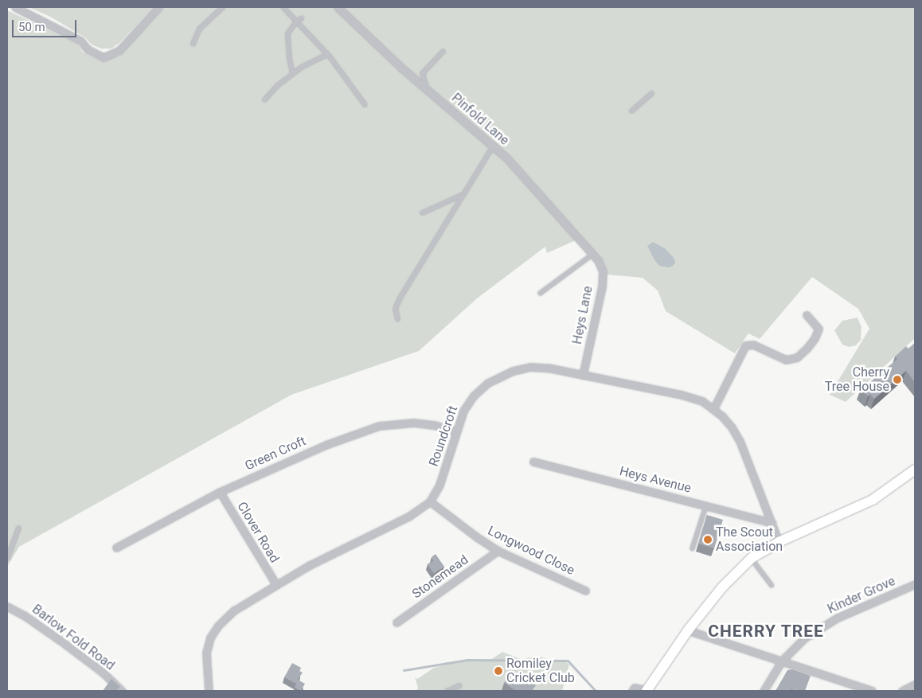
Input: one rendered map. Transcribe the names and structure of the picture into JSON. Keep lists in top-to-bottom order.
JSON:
{
  "streets": {
    "street": [
      "Pinfold Lane",
      "Heys Lane",
      "Roundcroft",
      "Green Croft",
      "Heys Avenue",
      "Clover Road",
      "Longwood Close",
      "Stonemead",
      "Kinder Grove",
      "Barlow Fold Road"
    ]
  },
  "crossings": [
    ["Pinfold Lane", "Heys Lane"],
    ["Heys Lane", "Roundcroft"],
    ["Roundcroft", "Green Croft"],
    ["Roundcroft", "Heys Avenue"],
    ["Roundcroft", "Clover Road"],
    ["Roundcroft", "Longwood Close"],
    ["Green Croft", "Clover Road"],
    ["Longwood Close", "Stonemead"]
  ],
  "districts": ["CHERRY TREE"],
  "places": ["Cherry Tree House", "The Scout Association", "Romiley Cricket Club"],
  "scale_bar": "50 m"
}
